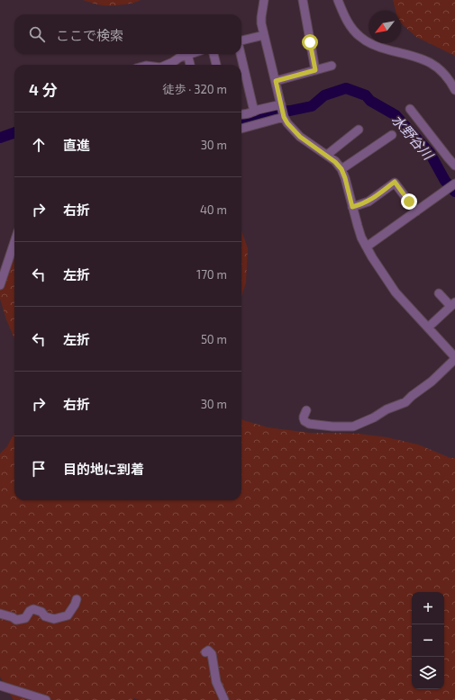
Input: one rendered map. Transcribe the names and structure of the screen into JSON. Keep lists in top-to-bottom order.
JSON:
{
  "water": ["水野谷川"],
  "north": "bottom left",
  "page": {
    "search": "ここで検索",
    "heading": ["4 分", "徒歩 · 320 m"],
    "list": [
      ["直進", "30 m"],
      ["右折", "40 m"],
      ["左折", "170 m"],
      ["左折", "50 m"],
      ["右折", "30 m"],
      "目的地に到着"
    ],
    "map_buttons": ["+", "−"]
  }
}
